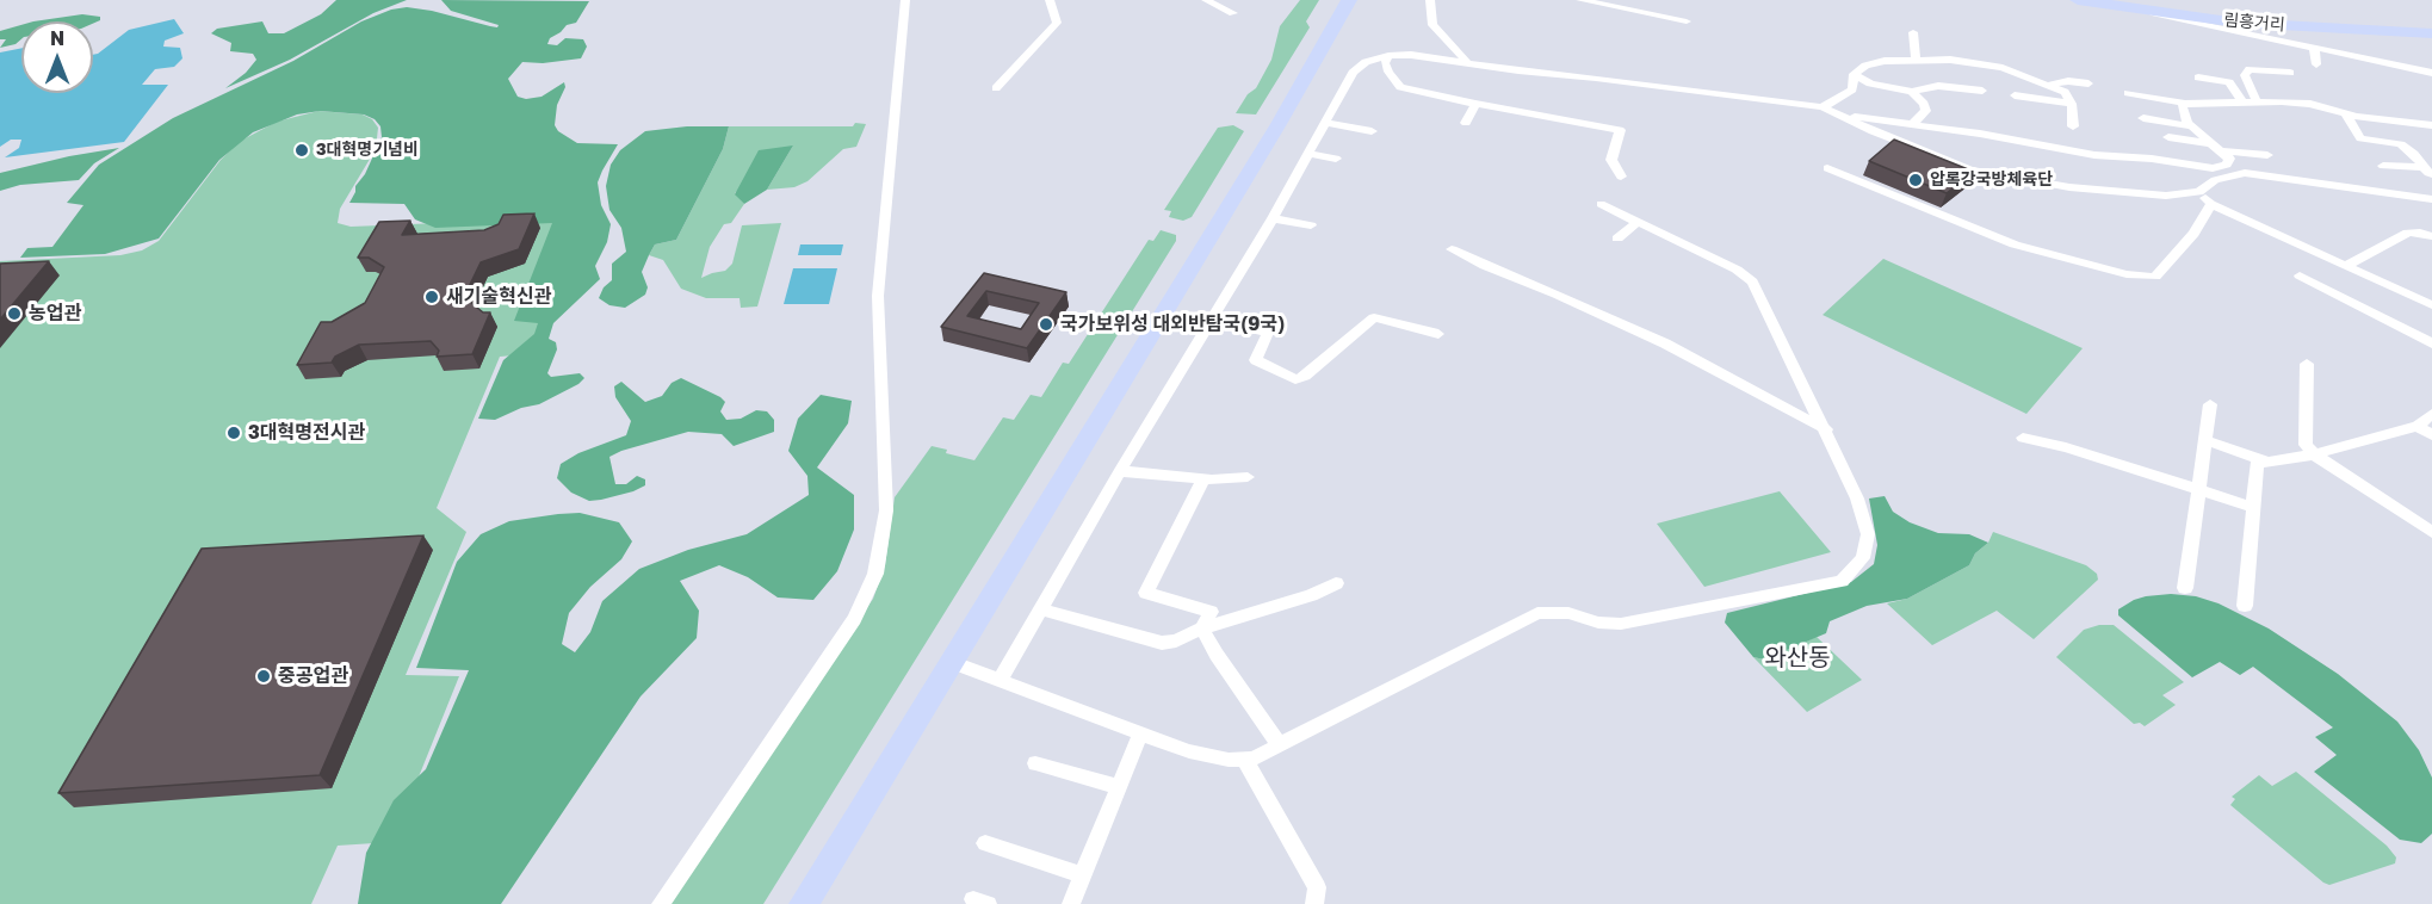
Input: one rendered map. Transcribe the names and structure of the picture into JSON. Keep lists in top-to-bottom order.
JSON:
{
  "streets": {
    "main road": ["림흥거리"]
  },
  "districts": ["와산동"],
  "places": [
    "3대혁명기념비",
    "압록강국방체육단",
    "새기술혁신관",
    "농업관",
    "국가보위성 대외반탐국(9국)",
    "3대혁명전시관",
    "중공업관"
  ],
  "north": "top"
}
